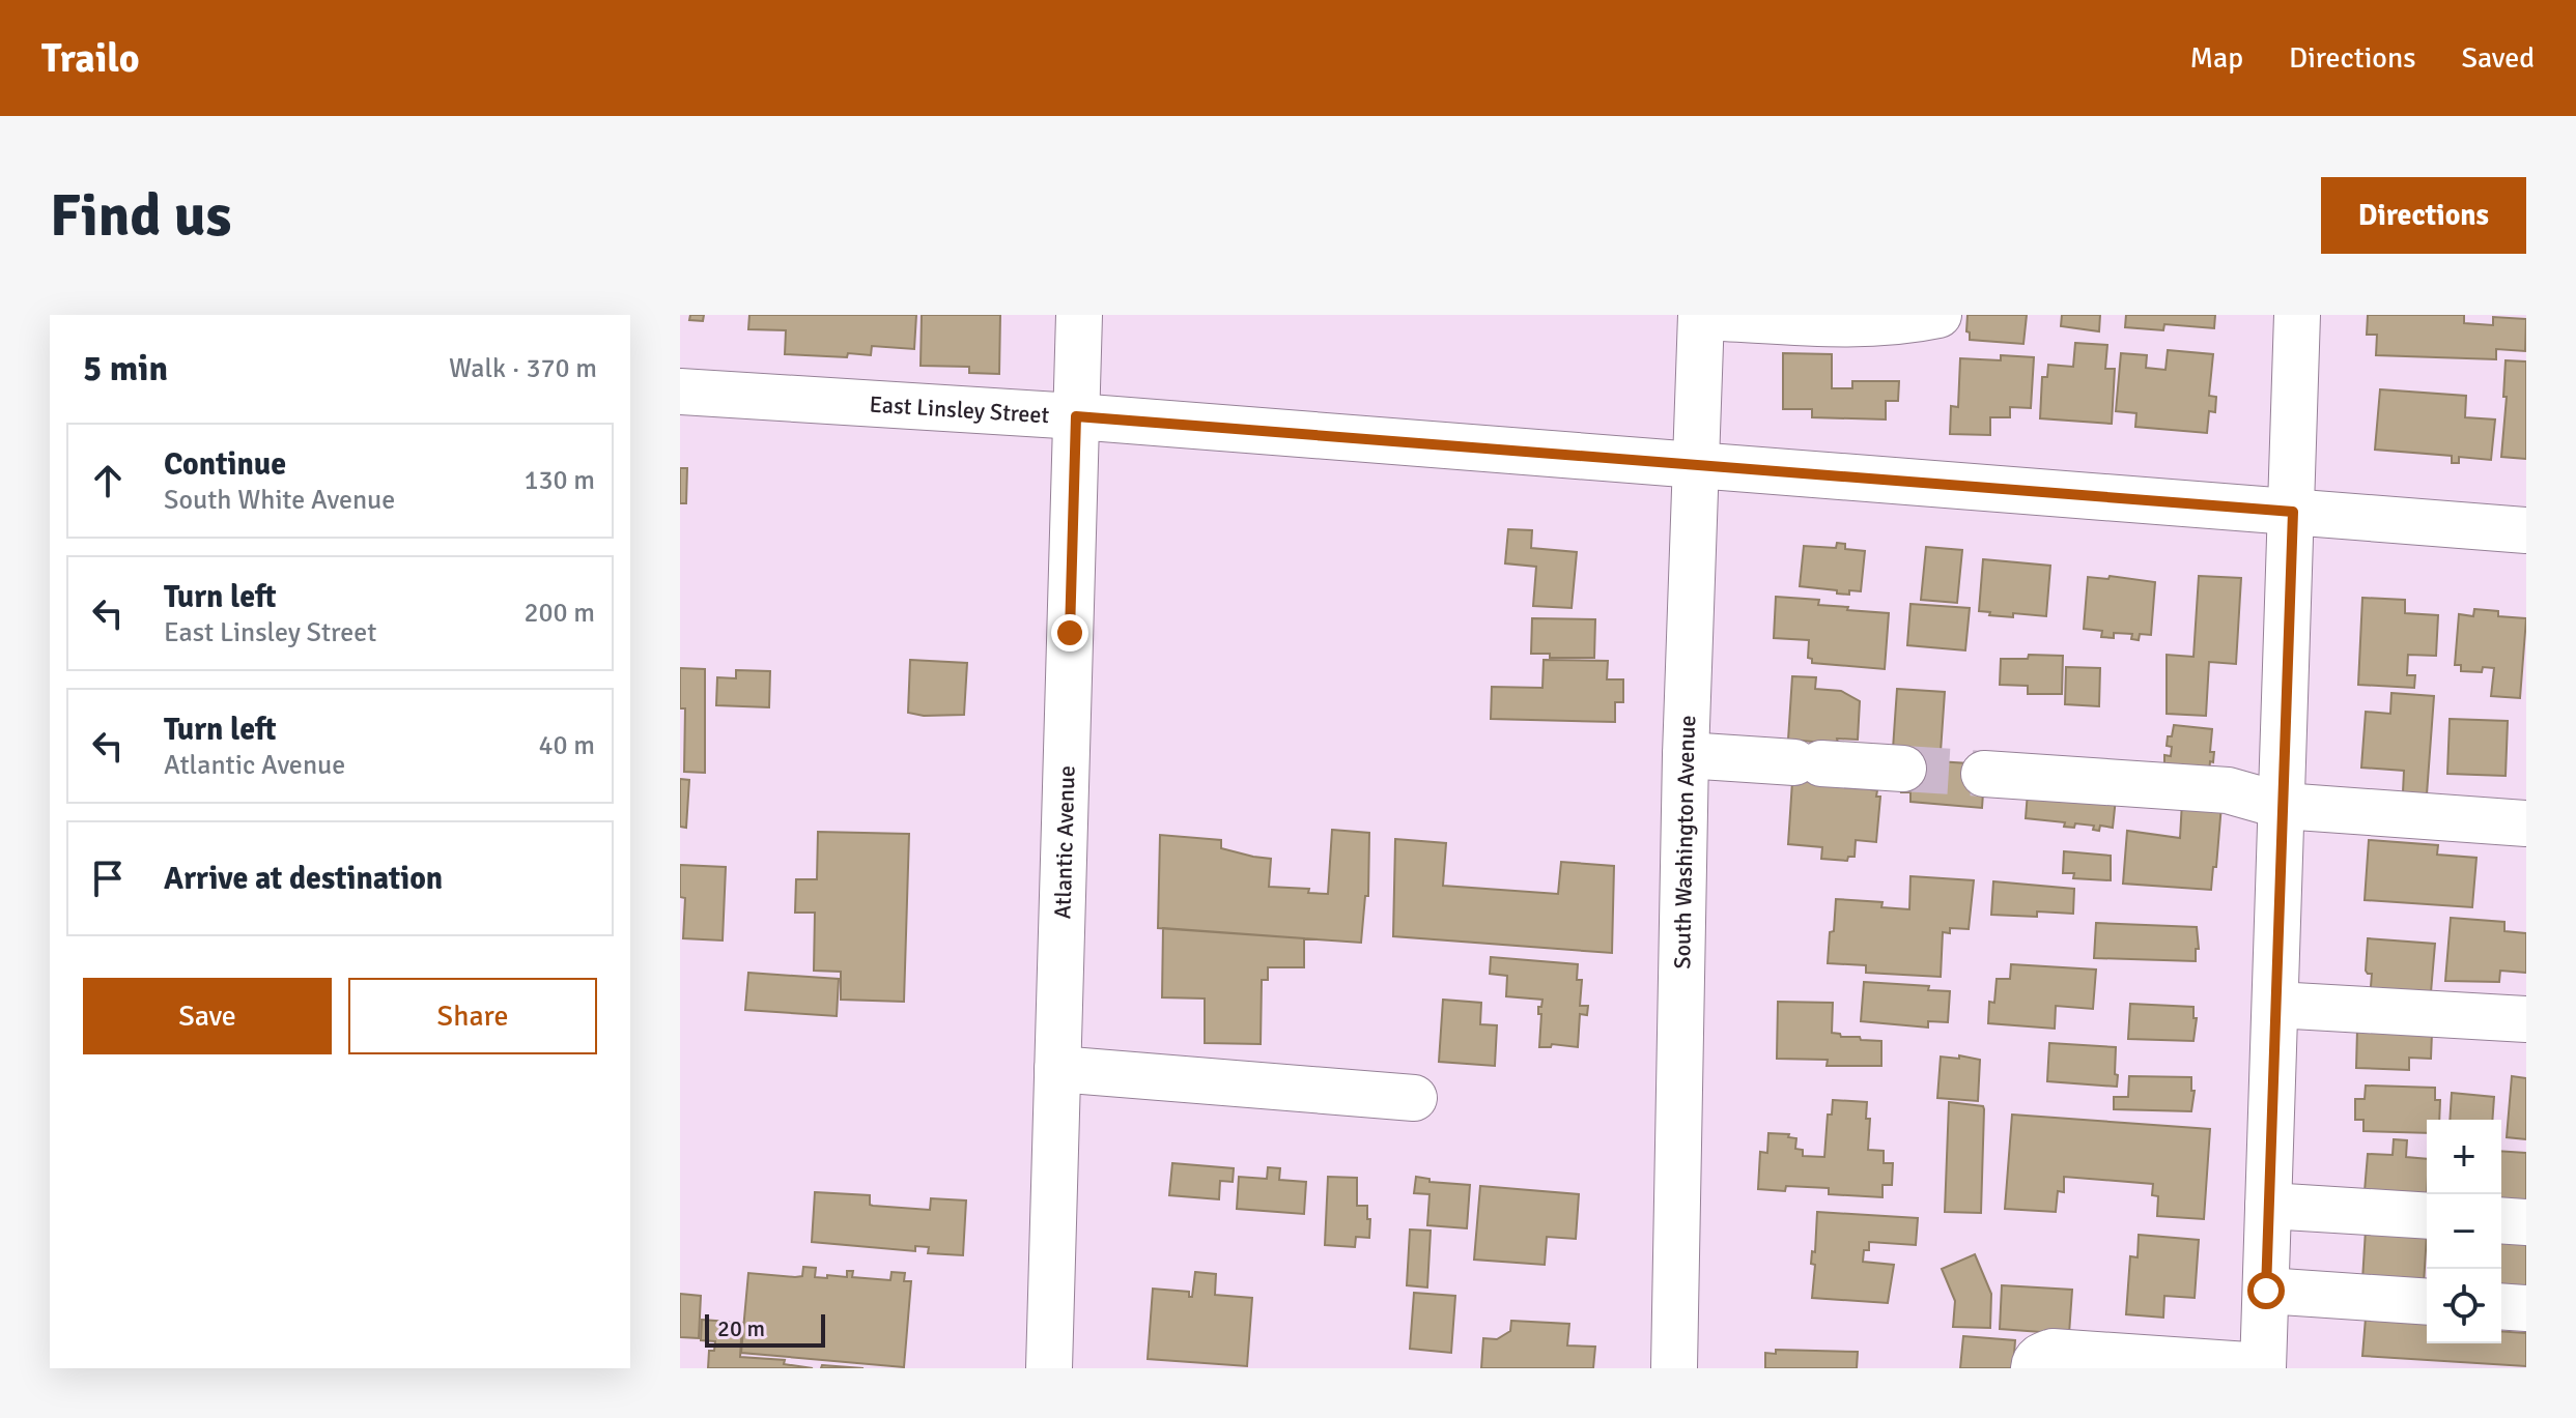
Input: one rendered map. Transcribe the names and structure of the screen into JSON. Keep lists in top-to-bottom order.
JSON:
{
  "streets": {
    "street": ["East Linsley Street", "South Washington Avenue", "Atlantic Avenue"]
  },
  "crossings": [
    ["East Linsley Street", "South Washington Avenue"],
    ["East Linsley Street", "Atlantic Avenue"]
  ],
  "scale_bar": "20 m",
  "page": {
    "header": "Trailo",
    "nav": ["Map", "Directions", "Saved"],
    "buttons": [
      "Directions",
      ["Save", "Share"]
    ],
    "title": "Find us",
    "heading": ["5 min", "Walk · 370 m"],
    "list": [
      ["Continue", "South White Avenue", "130 m"],
      ["Turn left", "East Linsley Street", "200 m"],
      ["Turn left", "Atlantic Avenue", "40 m"],
      "Arrive at destination"
    ],
    "map_buttons": ["+", "−"],
    "scale": "20 m"
  }
}
